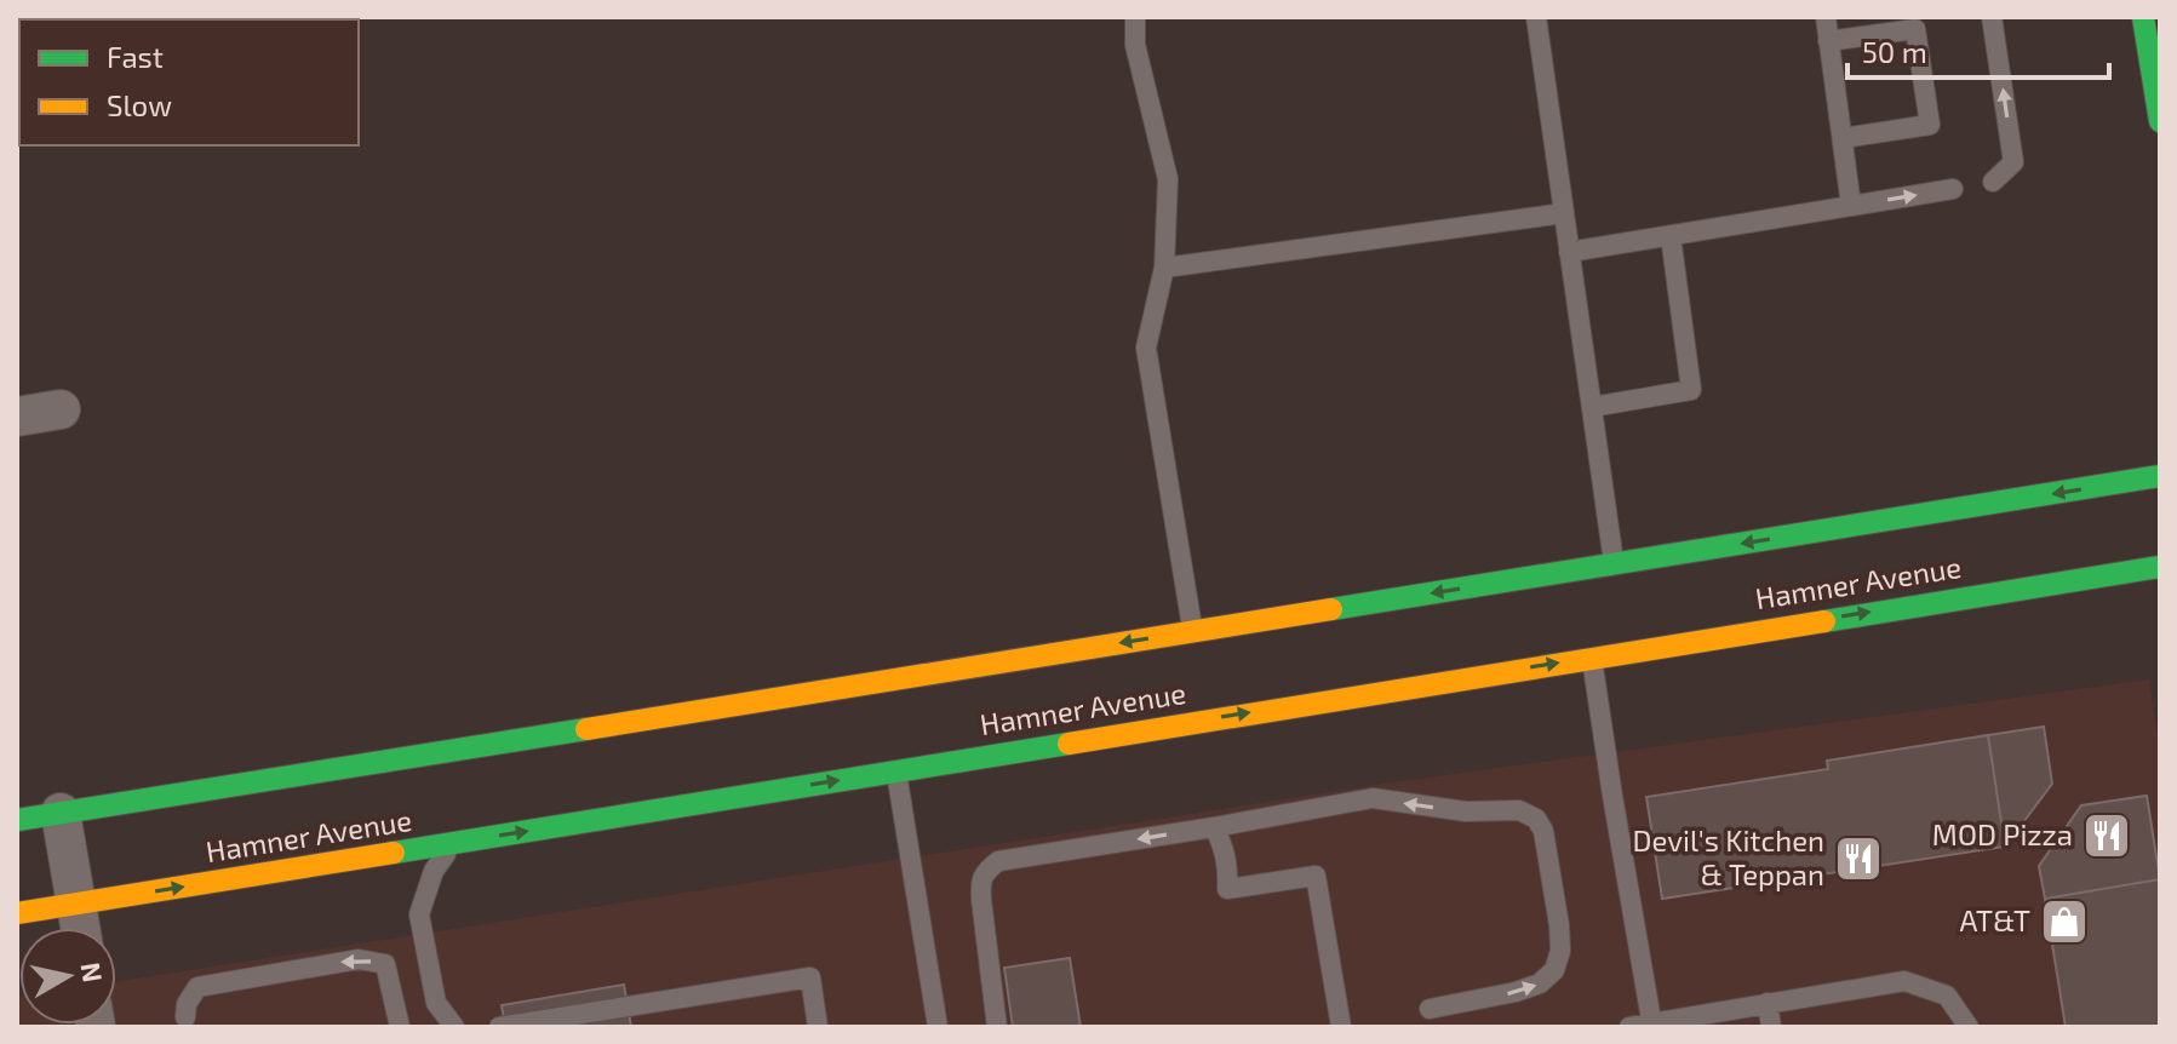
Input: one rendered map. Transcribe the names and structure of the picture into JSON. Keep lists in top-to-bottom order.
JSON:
{
  "streets": {
    "main road": ["Hamner Avenue"]
  },
  "places": {
    "restaurant": ["MOD Pizza", "Devil's Kitchen & Teppan"],
    "shop": ["AT&T"]
  },
  "legend": ["Fast", "Slow"],
  "scale_bar": "50 m",
  "north": "right"
}
